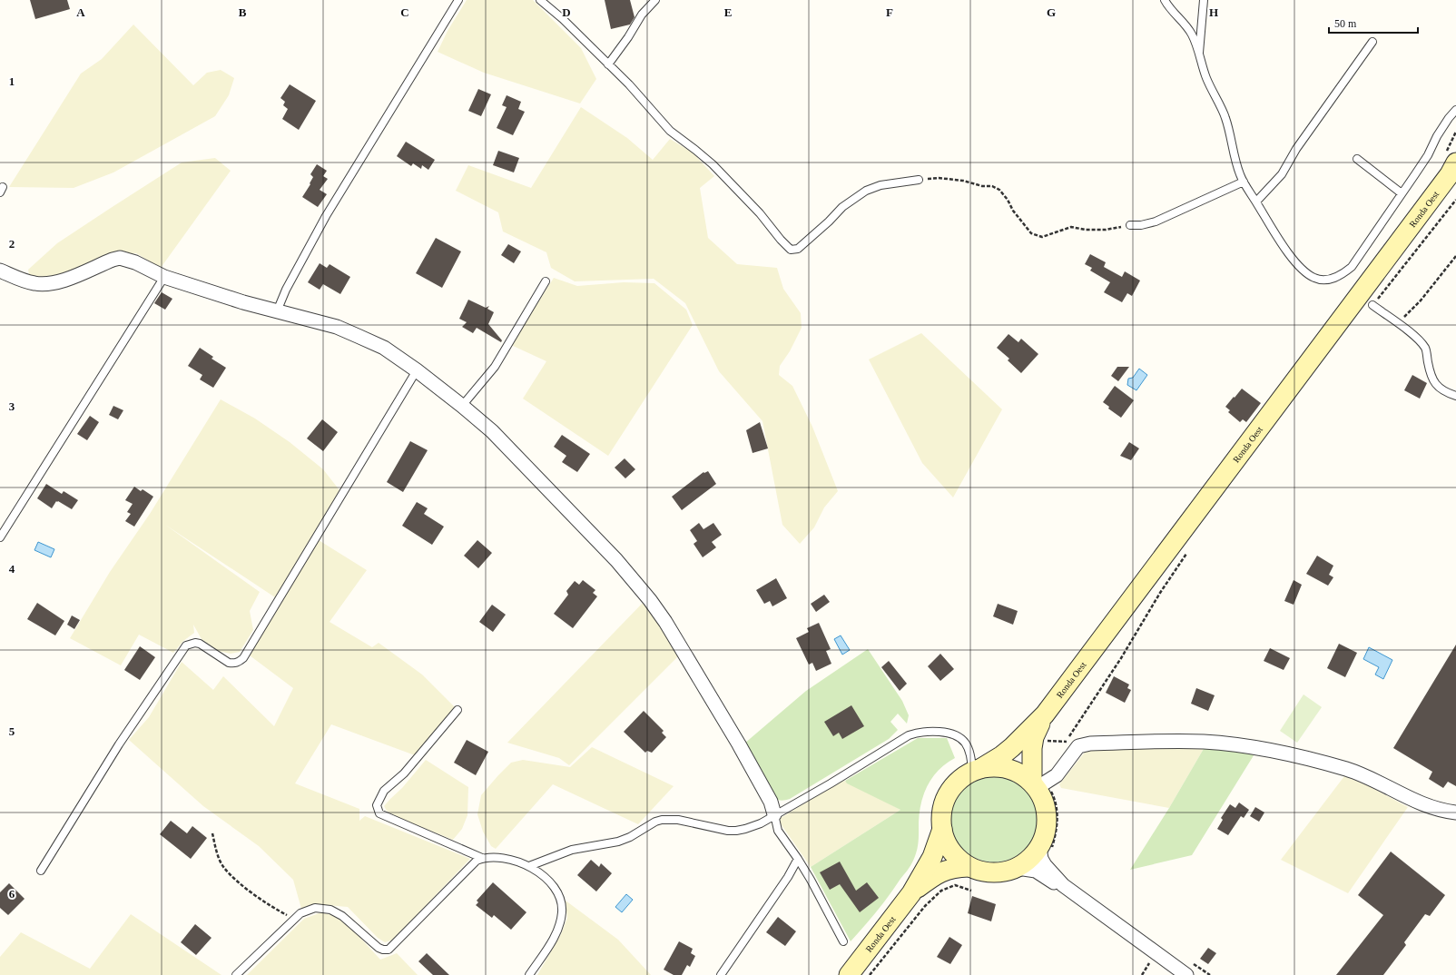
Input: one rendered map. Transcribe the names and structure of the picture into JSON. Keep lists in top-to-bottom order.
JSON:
{
  "streets": {
    "main road": ["Ronda Oest"]
  },
  "scale_bar": "50 m",
  "grid": {
    "columns": [
      "A",
      "B",
      "C",
      "D",
      "E",
      "F",
      "G",
      "H"
    ],
    "rows": [
      "1",
      "2",
      "3",
      "4",
      "5",
      "6"
    ]
  }
}
